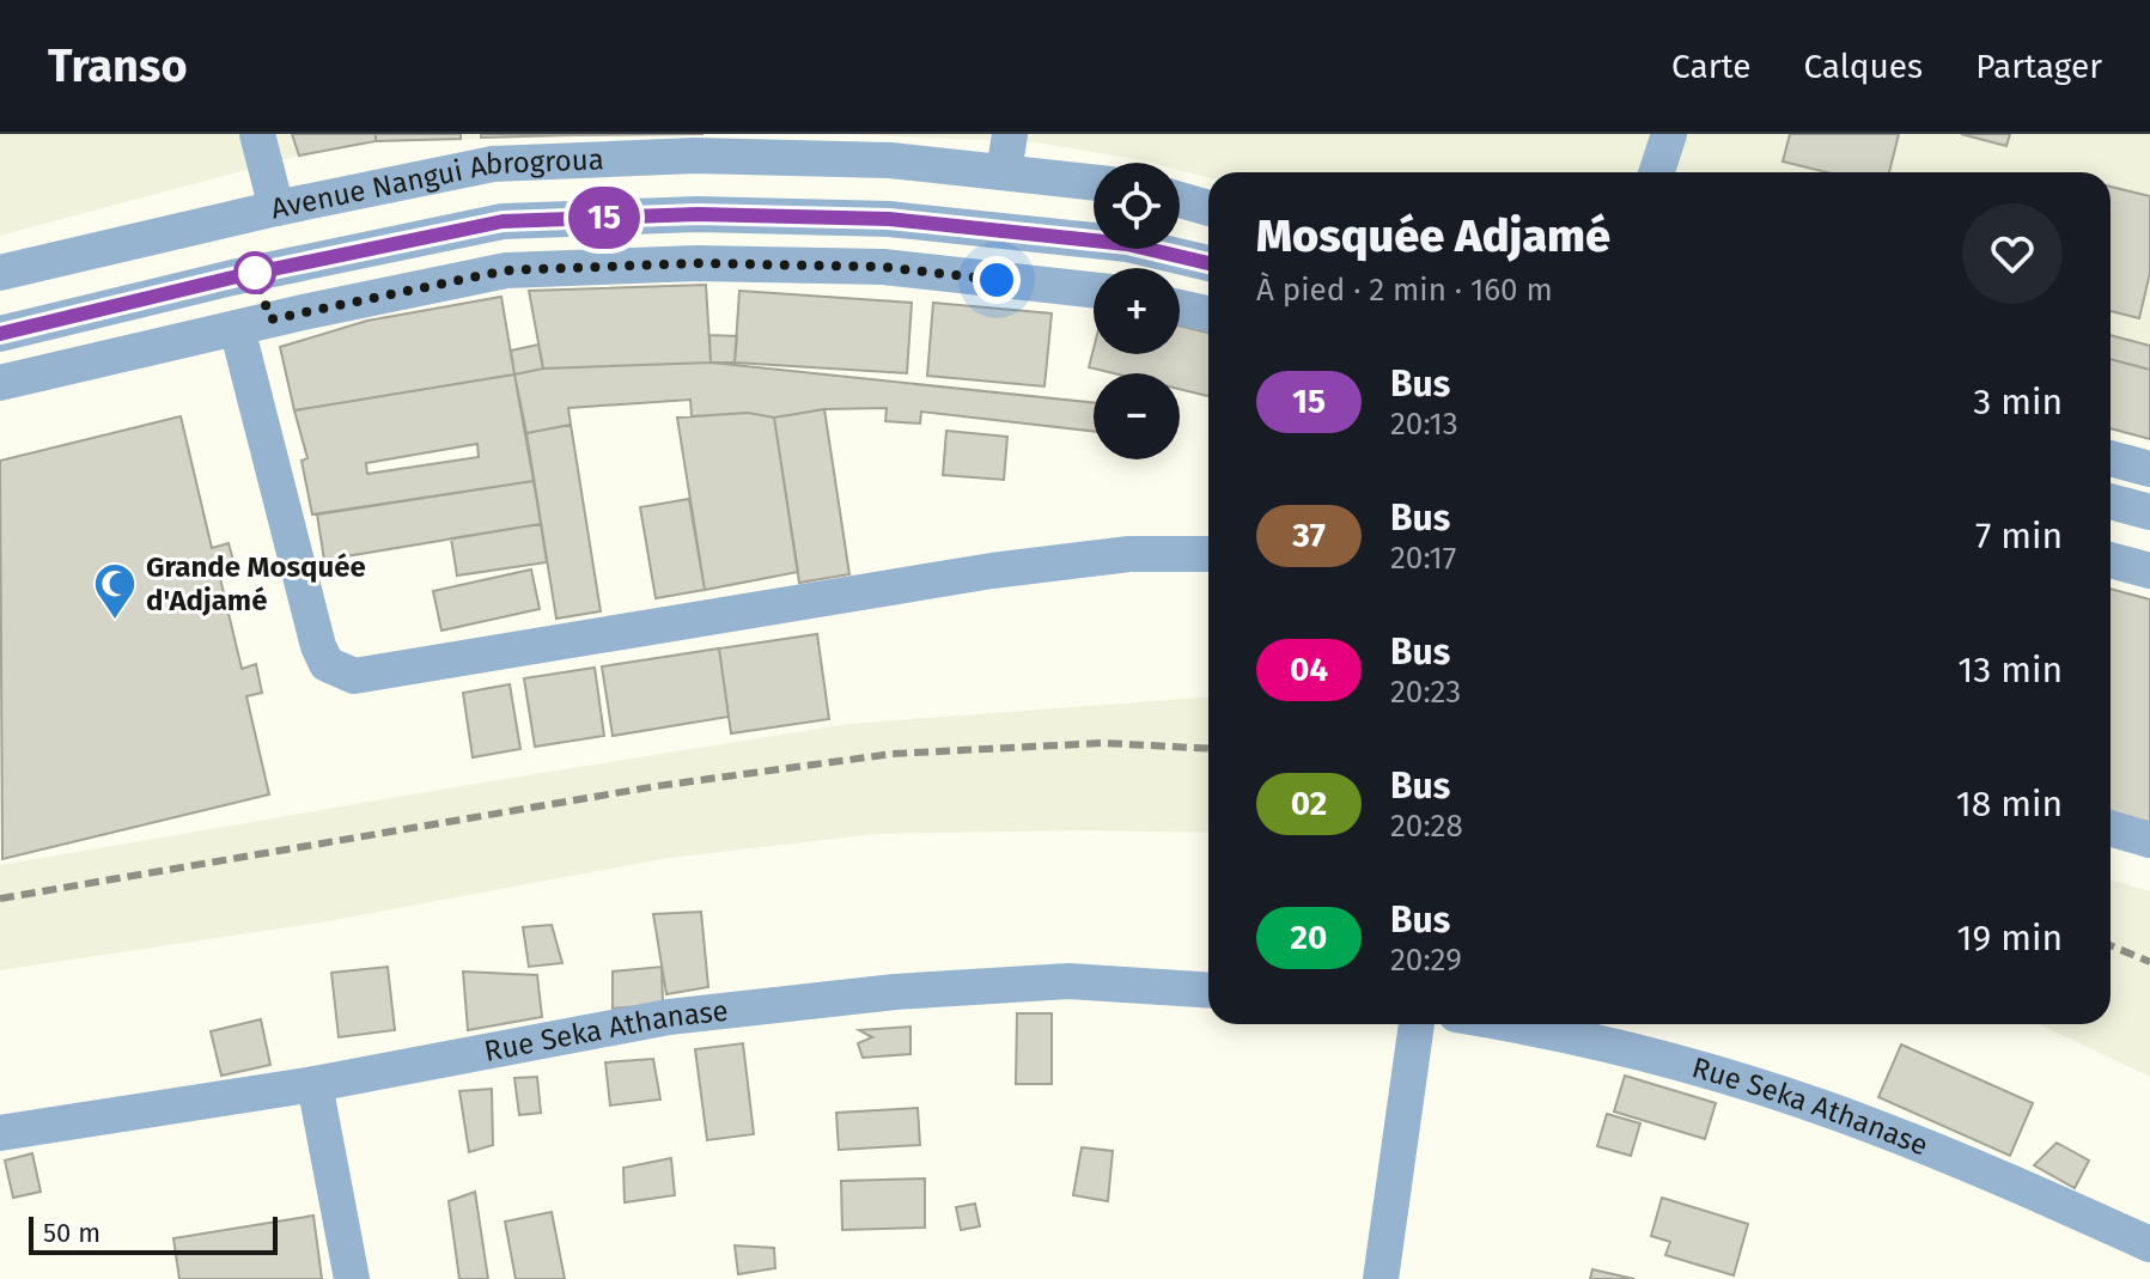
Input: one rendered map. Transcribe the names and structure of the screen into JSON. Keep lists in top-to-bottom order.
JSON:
{
  "streets": {
    "street": ["Avenue Nangui Abrogroua", "Rue Seka Athanase"]
  },
  "places": {
    "mosque": ["Grande Mosquée d'Adjamé"]
  },
  "lines": ["bus line 15"],
  "scale_bar": "50 m",
  "page": {
    "header": "Transo",
    "nav": ["Carte", "Calques", "Partager"],
    "on_map": "15",
    "map_buttons": ["+", "−"],
    "heading": ["Mosquée Adjamé", "À pied · 2 min · 160 m"],
    "list": [
      {
        "mark": "15",
        "name": "Bus",
        "note": "20:13",
        "value": "3 min"
      },
      {
        "mark": "37",
        "name": "Bus",
        "note": "20:17",
        "value": "7 min"
      },
      {
        "mark": "04",
        "name": "Bus",
        "note": "20:23",
        "value": "13 min"
      },
      {
        "mark": "02",
        "name": "Bus",
        "note": "20:28",
        "value": "18 min"
      },
      {
        "mark": "20",
        "name": "Bus",
        "note": "20:29",
        "value": "19 min"
      }
    ],
    "scale": "50 m"
  }
}
